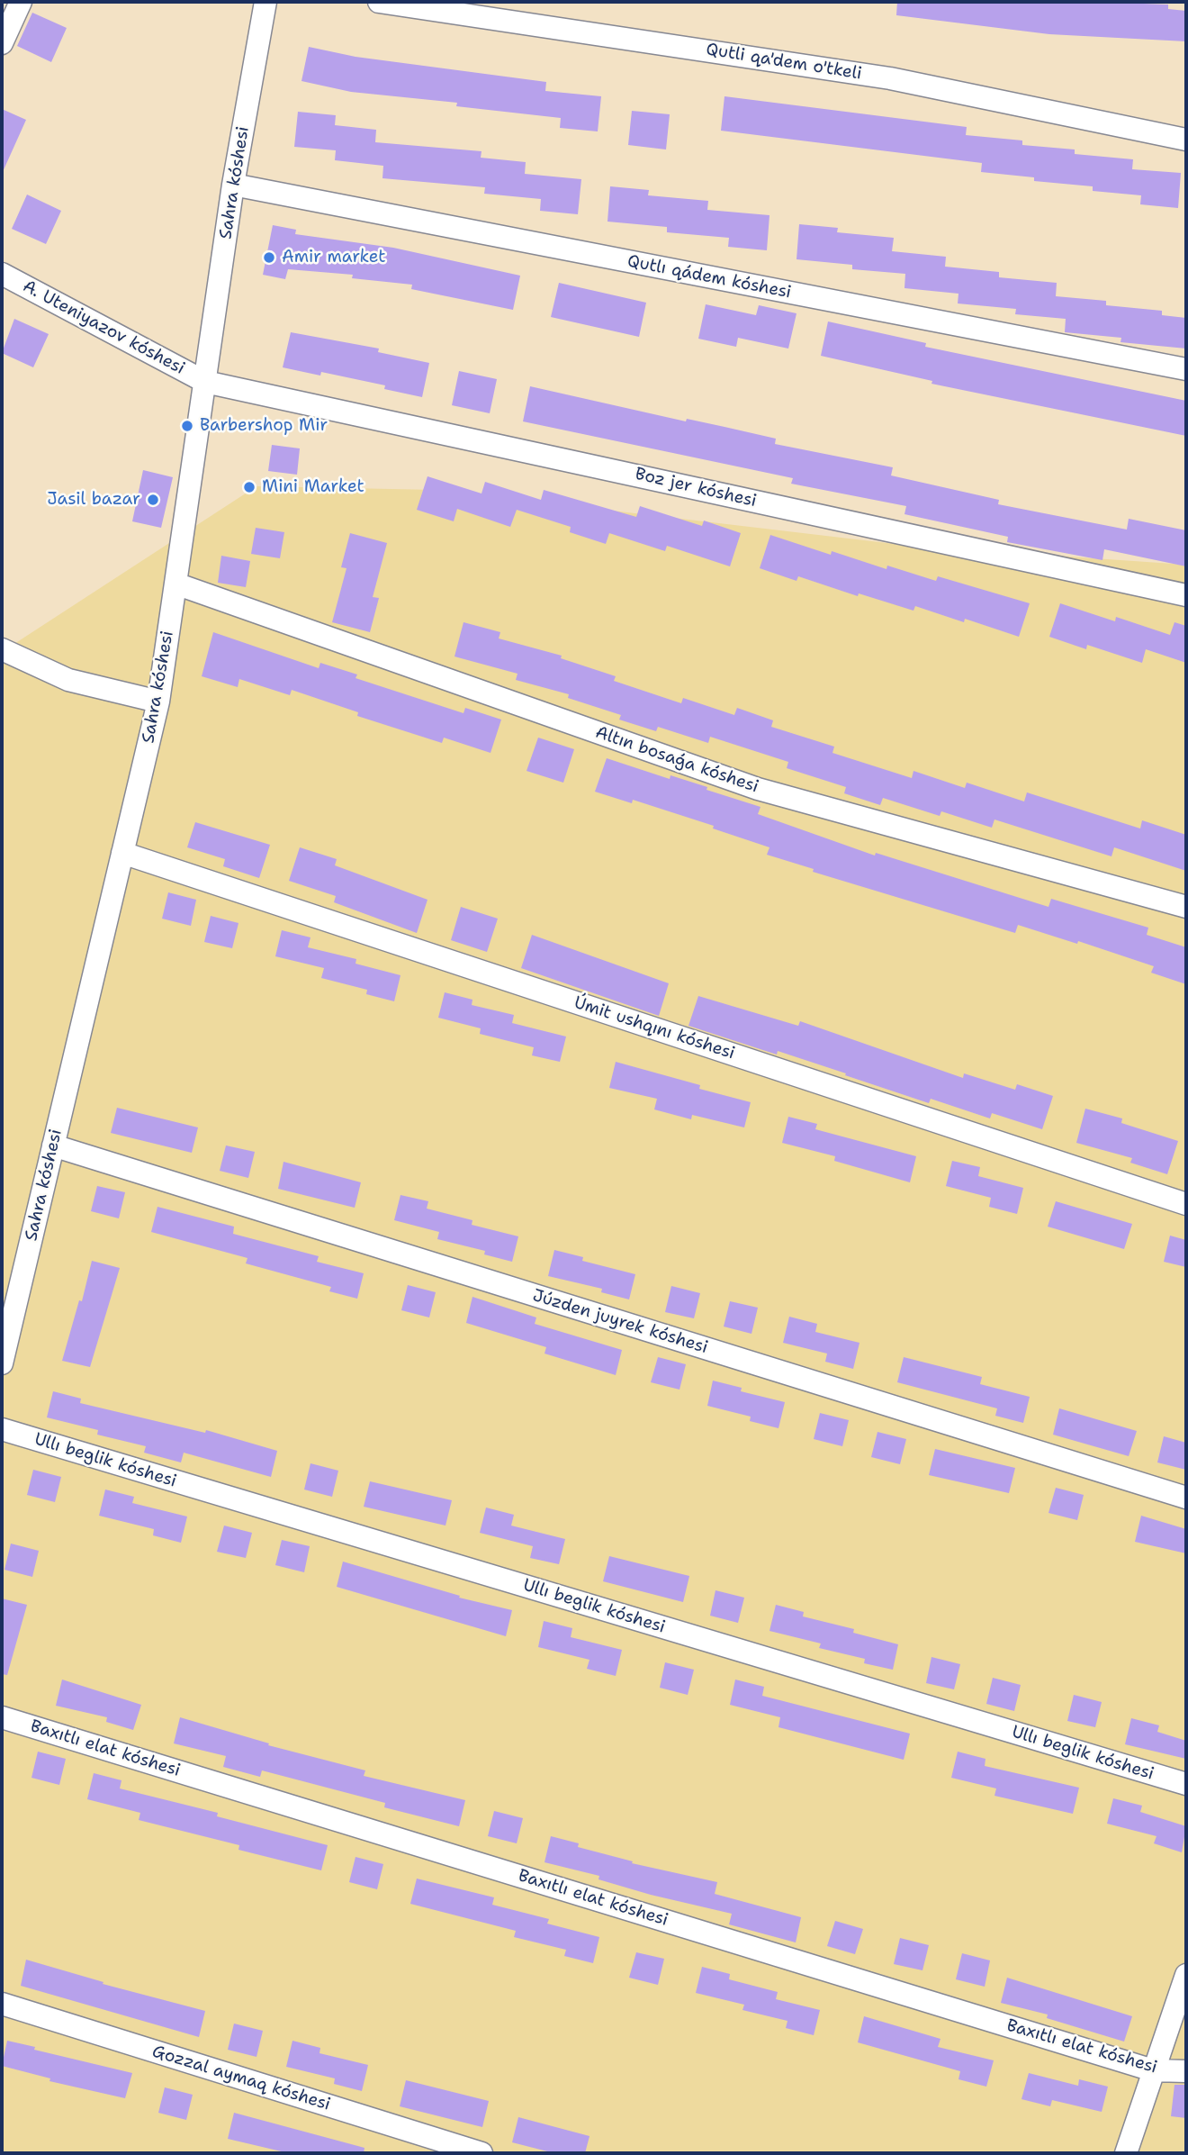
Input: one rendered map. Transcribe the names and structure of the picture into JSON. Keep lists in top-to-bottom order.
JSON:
{
  "streets": {
    "street": [
      "Qutli qa'dem o'tkeli",
      "Sahra kóshesi",
      "Qutlı qádem kóshesi",
      "A. Uteniyazov kóshesi",
      "Boz jer kóshesi",
      "Altın bosaǵa kóshesi",
      "Úmit ushqını kóshesi",
      "Júzden juyrek kóshesi",
      "Ullı beglik kóshesi",
      "Baxıtlı elat kóshesi",
      "Gozzal aymaq kóshesi"
    ]
  },
  "crossings": [
    ["Sahra kóshesi", "Qutlı qádem kóshesi"],
    ["Sahra kóshesi", "A. Uteniyazov kóshesi"],
    ["Sahra kóshesi", "Boz jer kóshesi"],
    ["Sahra kóshesi", "Altın bosaǵa kóshesi"],
    ["Sahra kóshesi", "Úmit ushqını kóshesi"],
    ["Sahra kóshesi", "Júzden juyrek kóshesi"],
    ["A. Uteniyazov kóshesi", "Boz jer kóshesi"]
  ],
  "places": [
    "Amir market",
    "Barbershop Mir",
    "Mini Market",
    "Jasil bazar"
  ]
}
